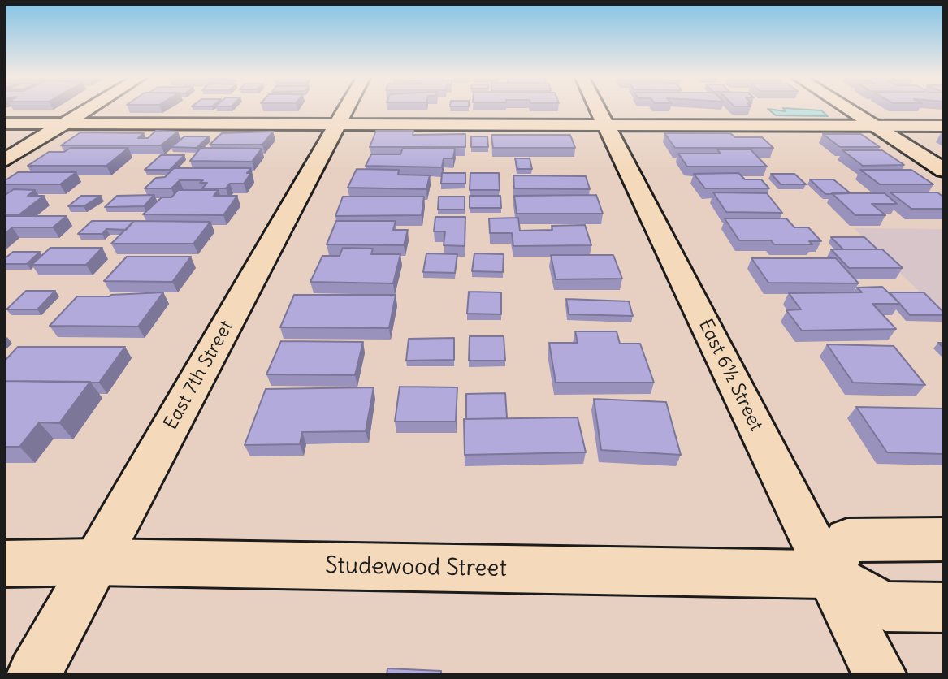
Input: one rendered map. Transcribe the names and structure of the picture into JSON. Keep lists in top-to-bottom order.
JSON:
{
  "streets": {
    "street": ["East 7th Street", "East 6½ Street", "Studewood Street"]
  },
  "crossings": [
    ["East 7th Street", "Studewood Street"],
    ["East 6½ Street", "Studewood Street"]
  ]
}
